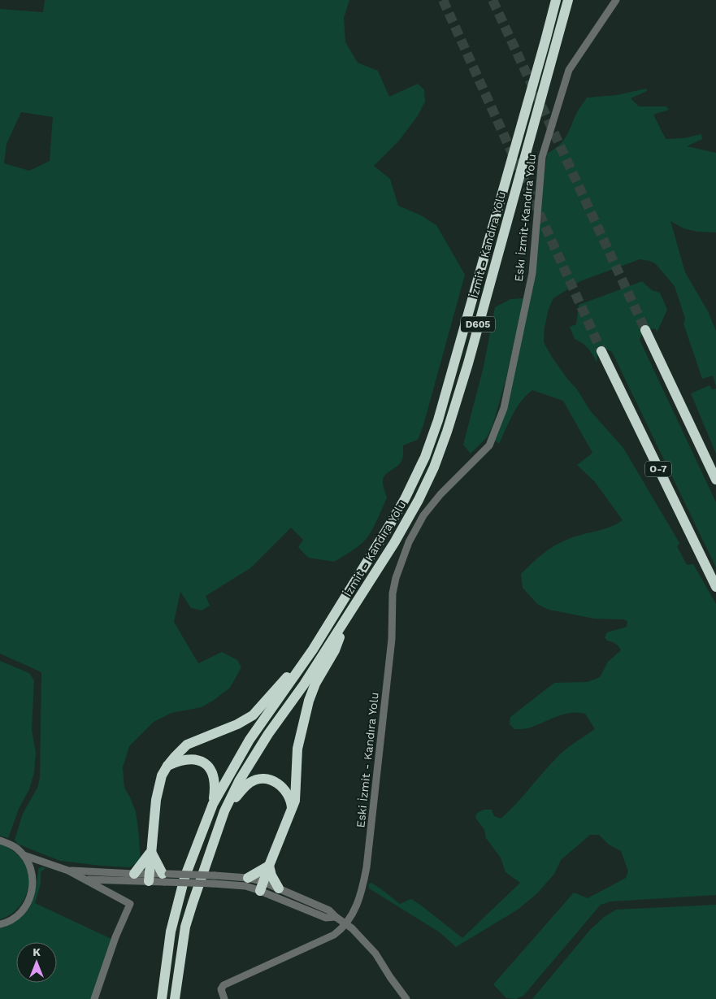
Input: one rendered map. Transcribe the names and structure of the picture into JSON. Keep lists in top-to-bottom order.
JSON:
{
  "streets": {
    "highway": ["İzmit - Kandıra Yolu", "D605", "O-7"],
    "street": ["Eskı İzmit-Kandıra Yolu", "Eski İzmit - Kandıra Yolu"]
  },
  "crossings": [
    ["Eskı İzmit-Kandıra Yolu", "Eski İzmit - Kandıra Yolu"]
  ],
  "north": "top"
}
